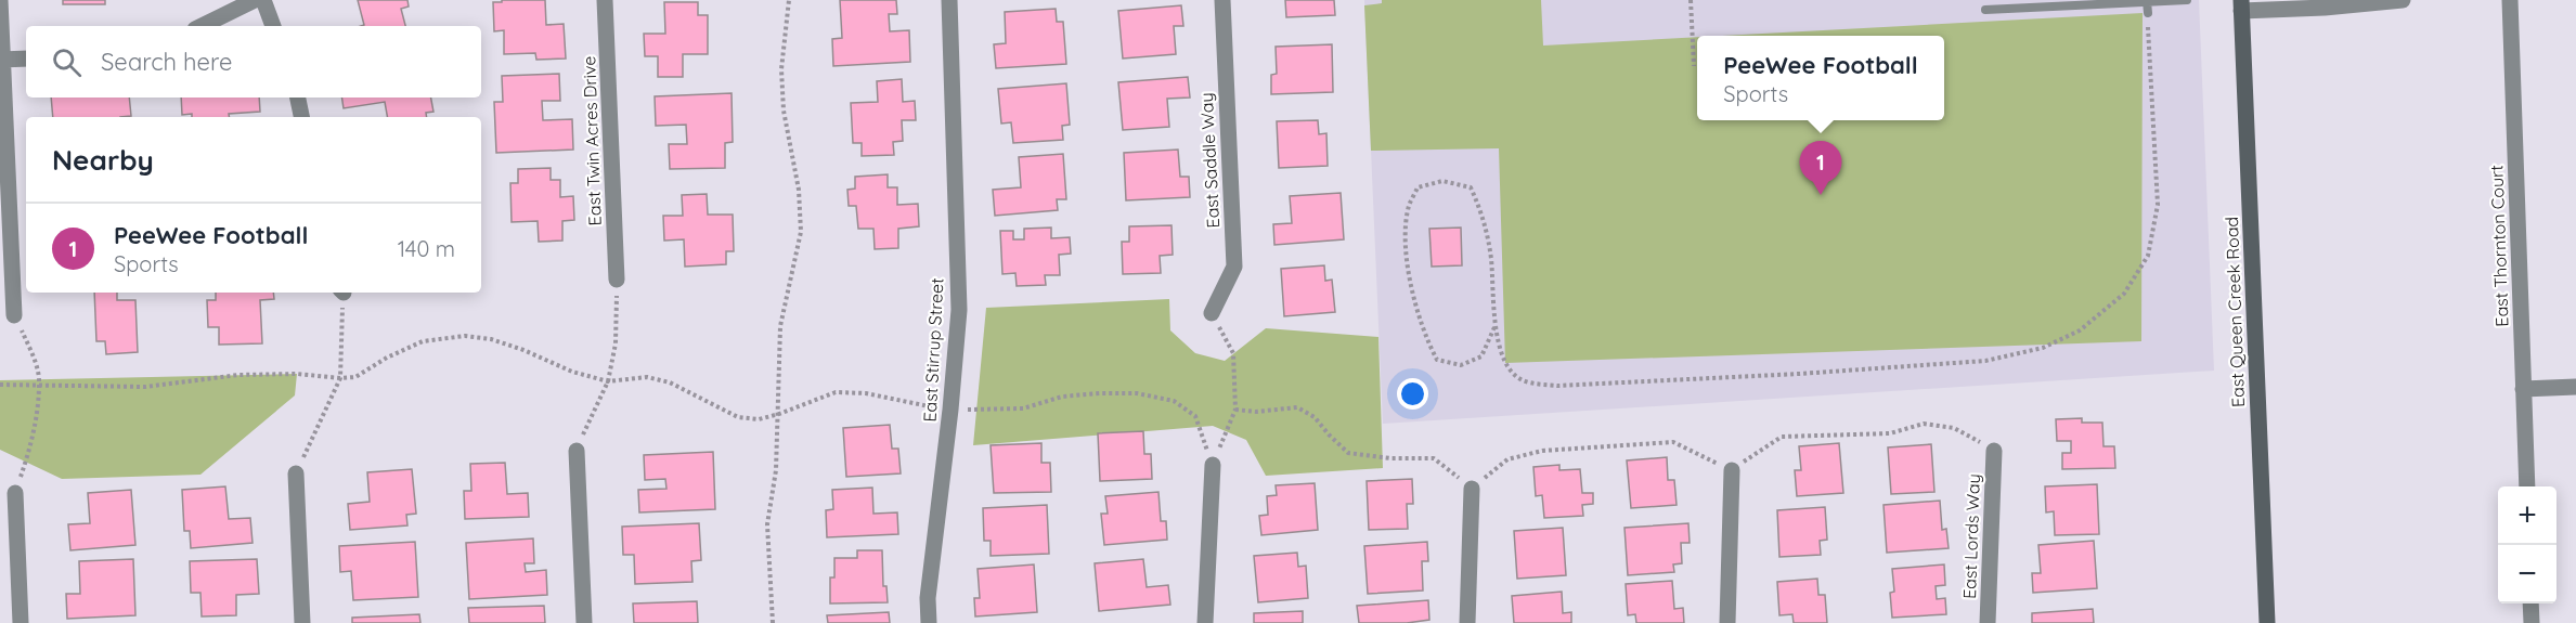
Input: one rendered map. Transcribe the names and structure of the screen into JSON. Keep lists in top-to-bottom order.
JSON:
{
  "streets": {
    "main road": ["East Queen Creek Road"],
    "street": [
      "East Twin Acres Drive",
      "East Saddle Way",
      "East Thornton Court",
      "East Stirrup Street",
      "East Lords Way"
    ]
  },
  "page": {
    "search": "Search here",
    "popup": ["PeeWee Football", "Sports"],
    "heading": "Nearby",
    "pins": "1",
    "list": [
      {
        "mark": "1",
        "name": "PeeWee Football",
        "note": "Sports",
        "value": "140 m"
      }
    ],
    "map_buttons": ["+", "−"]
  }
}
